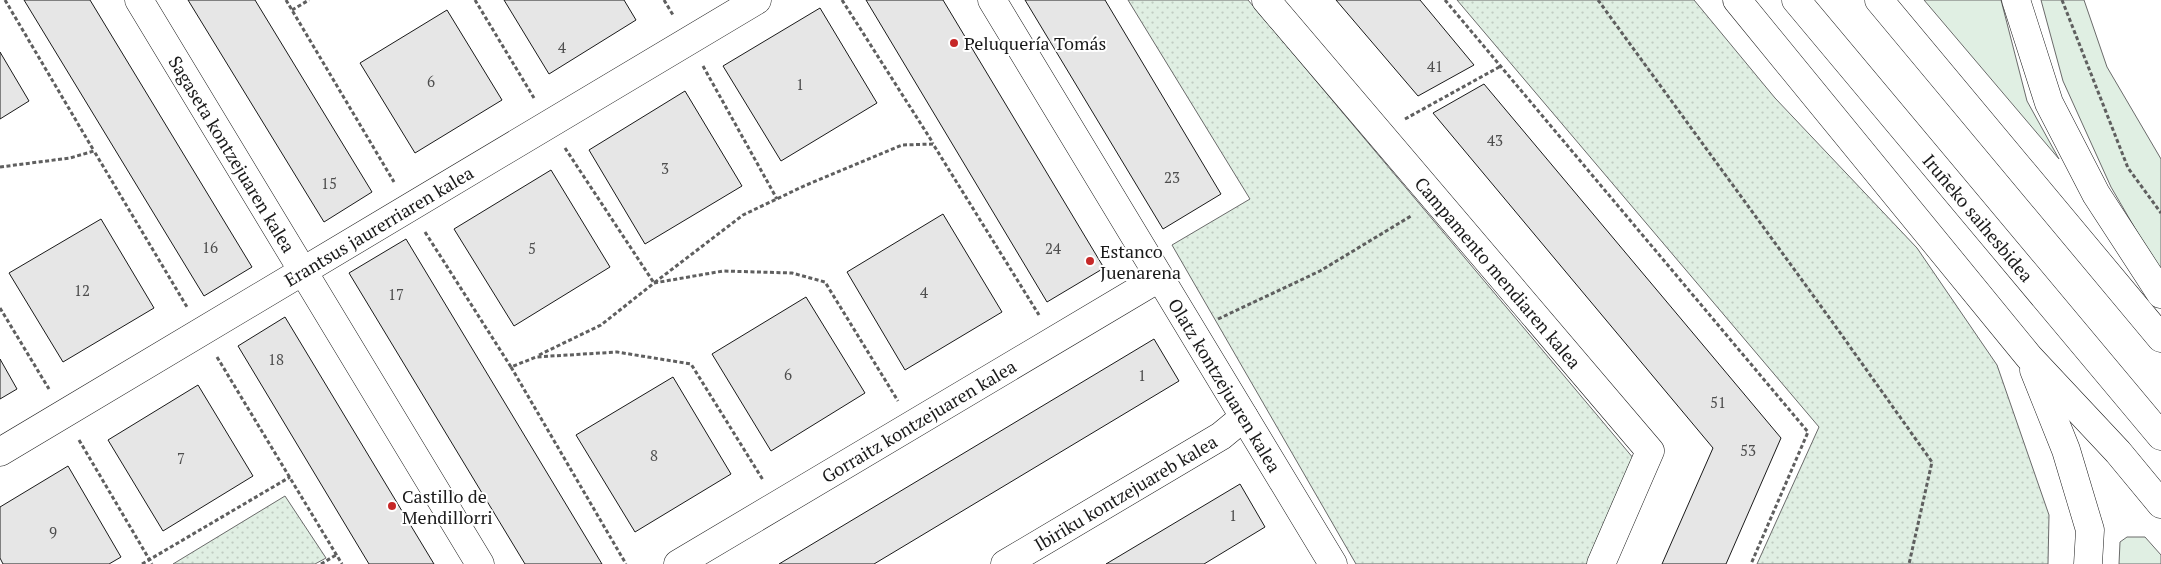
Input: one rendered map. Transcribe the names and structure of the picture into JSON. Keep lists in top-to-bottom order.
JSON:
{
  "streets": {
    "main road": [
      "Sagaseta kontzejuaren kalea",
      "Iruñeko saihesbidea",
      "Erantsus jaurerriaren kalea",
      "Campamento mendiaren kalea",
      "Olatz kontzejuaren kalea",
      "Gorraitz kontzejuaren kalea",
      "Ibiriku kontzejuareb kalea"
    ]
  },
  "crossings": [
    ["Sagaseta kontzejuaren kalea", "Erantsus jaurerriaren kalea"],
    ["Olatz kontzejuaren kalea", "Gorraitz kontzejuaren kalea"],
    ["Olatz kontzejuaren kalea", "Ibiriku kontzejuareb kalea"]
  ],
  "places": ["Peluquería Tomás", "Estanco Juenarena", "Castillo de Mendillorri"],
  "house_numbers": [
    "4",
    "41",
    "6",
    "1",
    "43",
    "3",
    "23",
    "15",
    "16",
    "5",
    "24",
    "12",
    "4",
    "17",
    "18",
    "6",
    "1",
    "51",
    "53",
    "8",
    "7",
    "1",
    "9"
  ]
}
